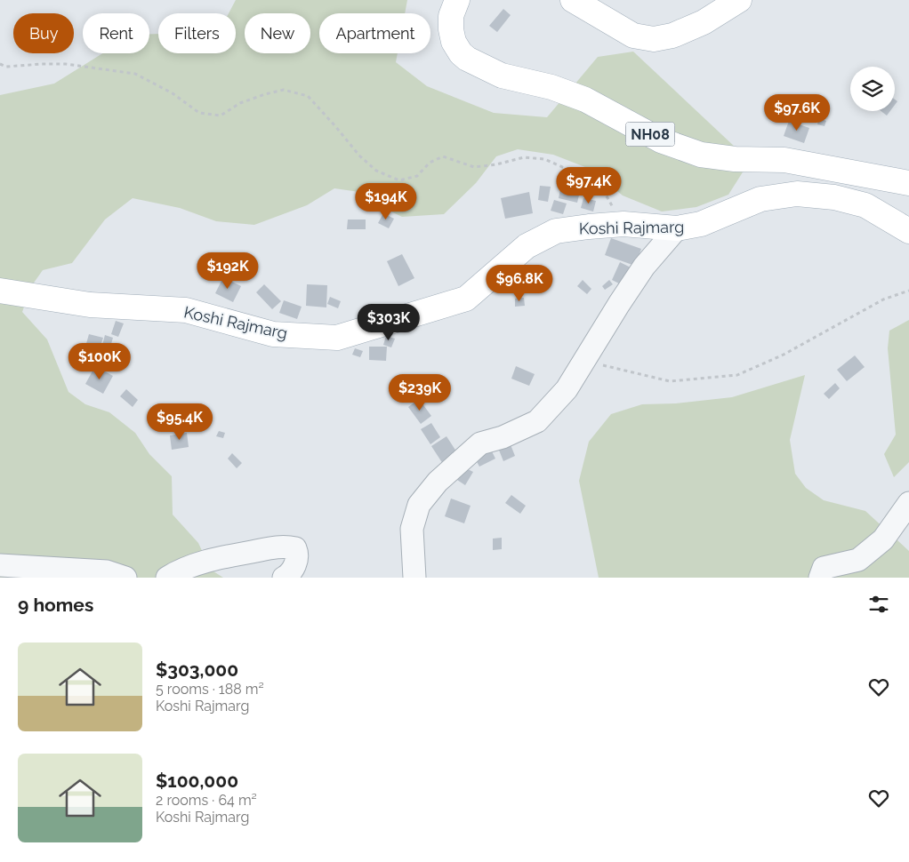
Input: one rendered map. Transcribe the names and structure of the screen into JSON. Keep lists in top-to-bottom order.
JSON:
{
  "streets": {
    "main road": ["NH08", "Koshi Rajmarg"]
  },
  "page": {
    "chip": [
      "Buy",
      "Rent",
      "Filters",
      "New",
      "Apartment"
    ],
    "price": [
      "$97.6K",
      "$97.4K",
      "$194K",
      "$192K",
      "$96.8K",
      "$303K",
      "$100K",
      "$239K",
      "$95.4K"
    ],
    "heading": "9 homes",
    "list": [
      {
        "name": "$303,000",
        "note": "5 rooms · 188 m² · Koshi Rajmarg"
      },
      {
        "name": "$100,000",
        "note": "2 rooms · 64 m² · Koshi Rajmarg"
      }
    ]
  }
}
